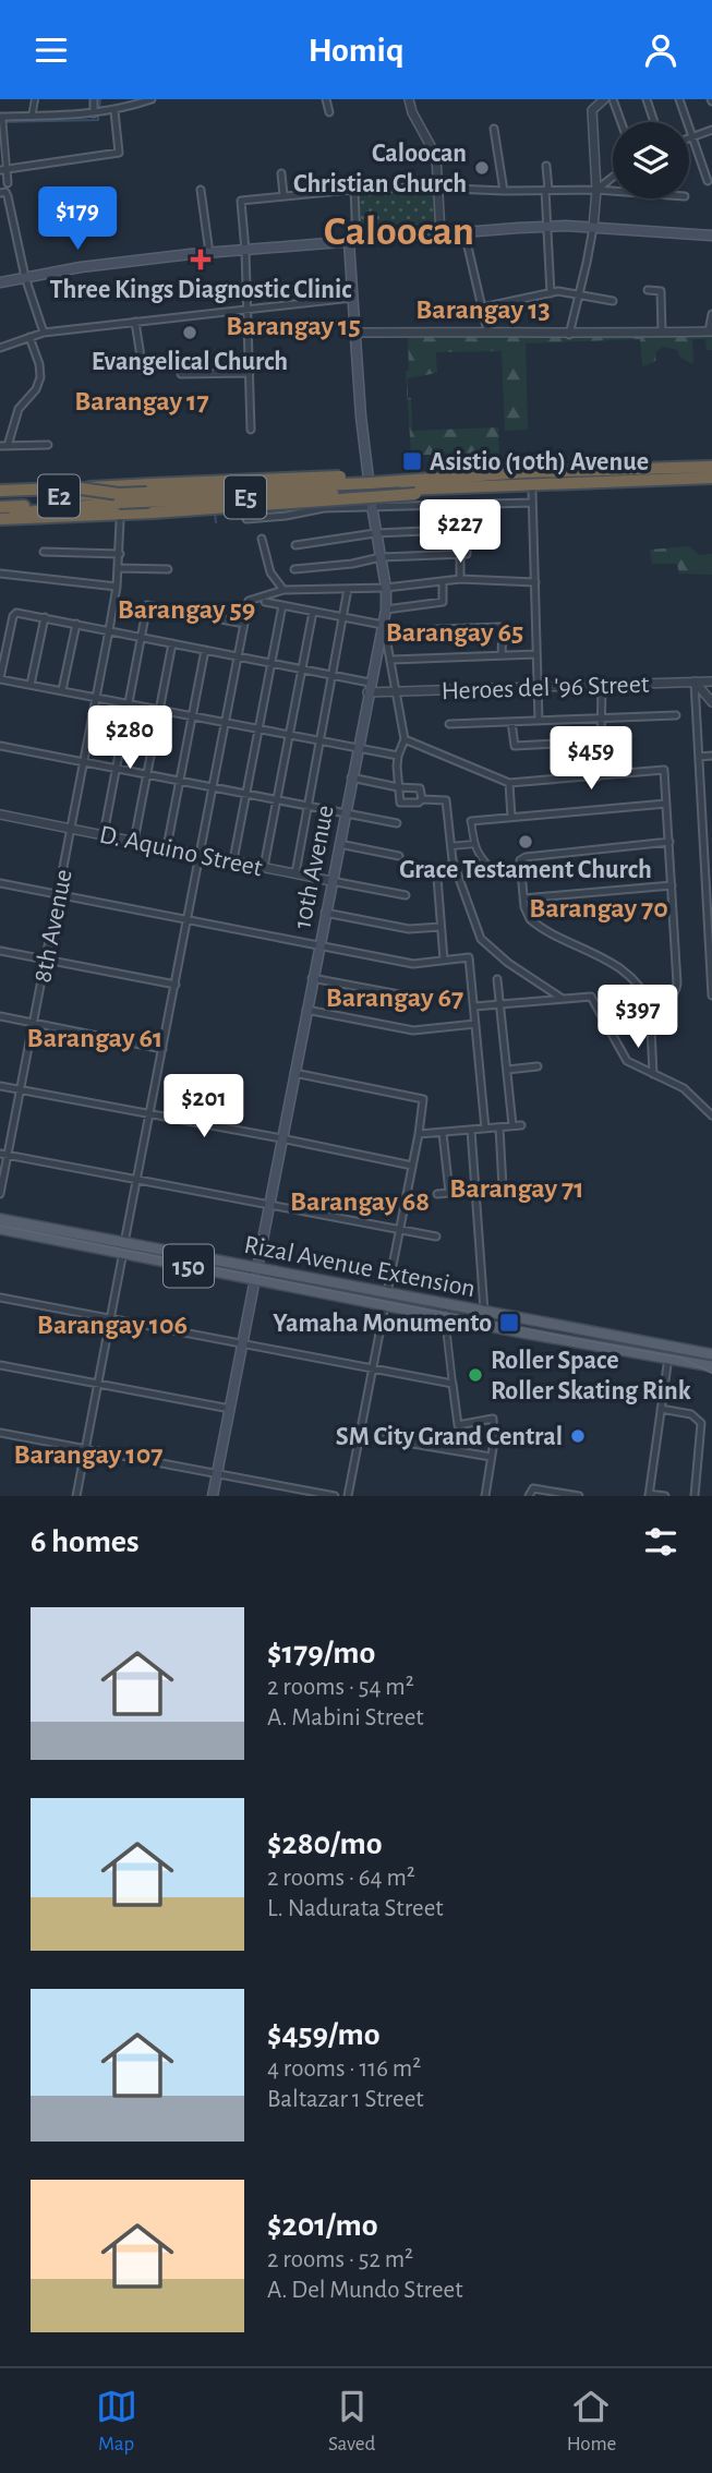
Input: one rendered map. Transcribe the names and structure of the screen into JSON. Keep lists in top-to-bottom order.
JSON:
{
  "streets": {
    "highway": ["E2", "E5"],
    "main road": ["10th Avenue", "150", "Rizal Avenue Extension"],
    "street": ["Heroes del '96 Street", "D. Aquino Street", "8th Avenue"]
  },
  "crossings": [
    ["E2", "E5"],
    ["Heroes del '96 Street", "10th Avenue"],
    ["D. Aquino Street", "10th Avenue"],
    ["D. Aquino Street", "8th Avenue"],
    ["10th Avenue", "Rizal Avenue Extension"]
  ],
  "districts": [
    "Caloocan",
    "Barangay 13",
    "Barangay 15",
    "Barangay 17",
    "Barangay 59",
    "Barangay 65",
    "Barangay 70",
    "Barangay 67",
    "Barangay 61",
    "Barangay 71",
    "Barangay 68",
    "Barangay 106",
    "Barangay 107"
  ],
  "places": {
    "other": [
      "Caloocan Christian Church",
      "Evangelical Church",
      "Grace Testament Church",
      "Roller Space Roller Skating Rink",
      "SM City Grand Central"
    ],
    "health": ["Three Kings Diagnostic Clinic"],
    "transit": ["Asistio (10th) Avenue", "Yamaha Monumento"]
  },
  "page": {
    "header": "Homiq",
    "price": [
      "$179",
      "$227",
      "$280",
      "$459",
      "$397",
      "$201"
    ],
    "heading": "6 homes",
    "list": [
      {
        "name": "$179/mo",
        "note": "2 rooms · 54 m² · A. Mabini Street"
      },
      {
        "name": "$280/mo",
        "note": "2 rooms · 64 m² · L. Nadurata Street"
      },
      {
        "name": "$459/mo",
        "note": "4 rooms · 116 m² · Baltazar 1 Street"
      },
      {
        "name": "$201/mo",
        "note": "2 rooms · 52 m² · A. Del Mundo Street"
      }
    ],
    "tabs": ["Map", "Saved", "Home"]
  }
}
